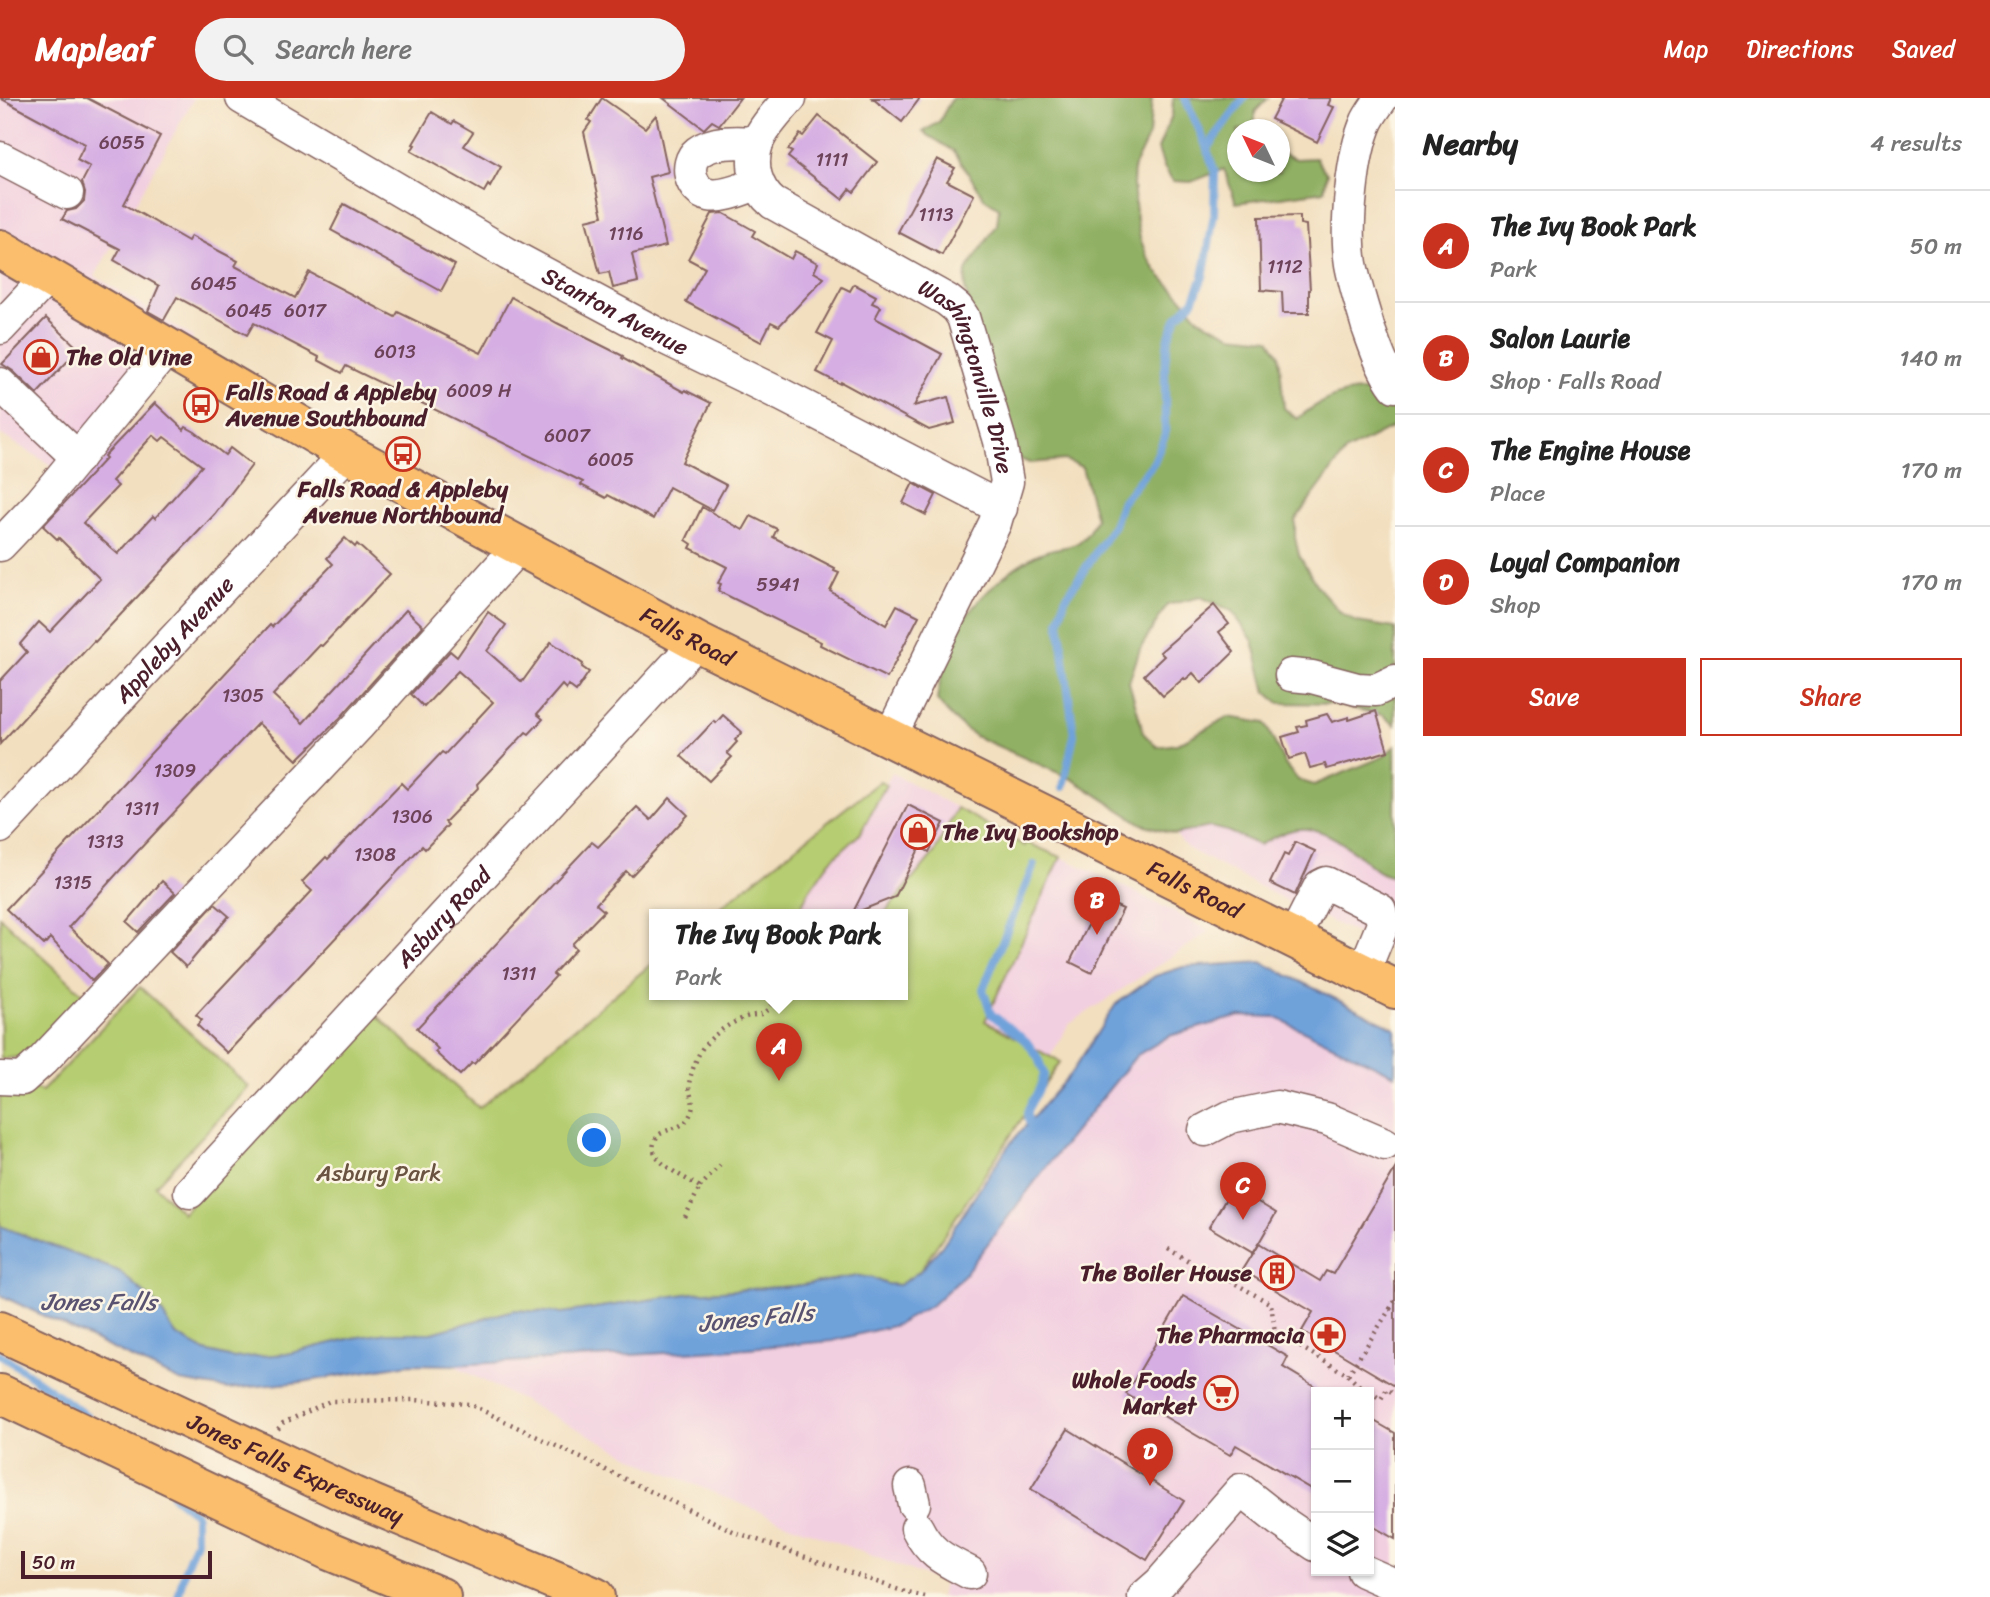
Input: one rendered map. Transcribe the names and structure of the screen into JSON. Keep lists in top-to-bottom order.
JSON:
{
  "streets": {
    "main road": ["Falls Road", "Jones Falls Expressway"],
    "street": [
      "Stanton Avenue",
      "Washingtonville Drive",
      "Appleby Avenue",
      "Asbury Road"
    ]
  },
  "crossings": [
    ["Stanton Avenue", "Washingtonville Drive"],
    ["Washingtonville Drive", "Falls Road"],
    ["Falls Road", "Appleby Avenue"],
    ["Falls Road", "Asbury Road"]
  ],
  "water": ["Jones Falls"],
  "parks": ["Asbury Park"],
  "places": {
    "shop": ["The Old Vine", "The Ivy Bookshop"],
    "bus stop": ["Falls Road & Appleby Avenue Southbound", "Falls Road & Appleby Avenue Northbound"],
    "building": ["The Boiler House"],
    "pharmacy": ["The Pharmacia"],
    "supermarket": ["Whole Foods Market"]
  },
  "house_numbers": [
    "6055",
    "1111",
    "1113",
    "1116",
    "1112",
    "6045",
    "6045",
    "6017",
    "6013",
    "6009 H",
    "6007",
    "6005",
    "5941",
    "1305",
    "1309",
    "1311",
    "1306",
    "1313",
    "1308",
    "1315",
    "1311"
  ],
  "scale_bar": "50 m",
  "north": "top left",
  "page": {
    "header": "Mapleaf",
    "search": "Search here",
    "nav": ["Map", "Directions", "Saved"],
    "heading": ["Nearby", "4 results"],
    "list": [
      {
        "mark": "A",
        "name": "The Ivy Book Park",
        "note": "Park",
        "value": "50 m"
      },
      {
        "mark": "B",
        "name": "Salon Laurie",
        "note": "Shop · Falls Road",
        "value": "140 m"
      },
      {
        "mark": "C",
        "name": "The Engine House",
        "note": "Place",
        "value": "170 m"
      },
      {
        "mark": "D",
        "name": "Loyal Companion",
        "note": "Shop",
        "value": "170 m"
      }
    ],
    "buttons": ["Save", "Share"],
    "pins": [
      "B",
      "A",
      "C",
      "D"
    ],
    "popup": ["The Ivy Book Park", "Park"],
    "map_buttons": ["+", "−"],
    "scale": "50 m"
  }
}
